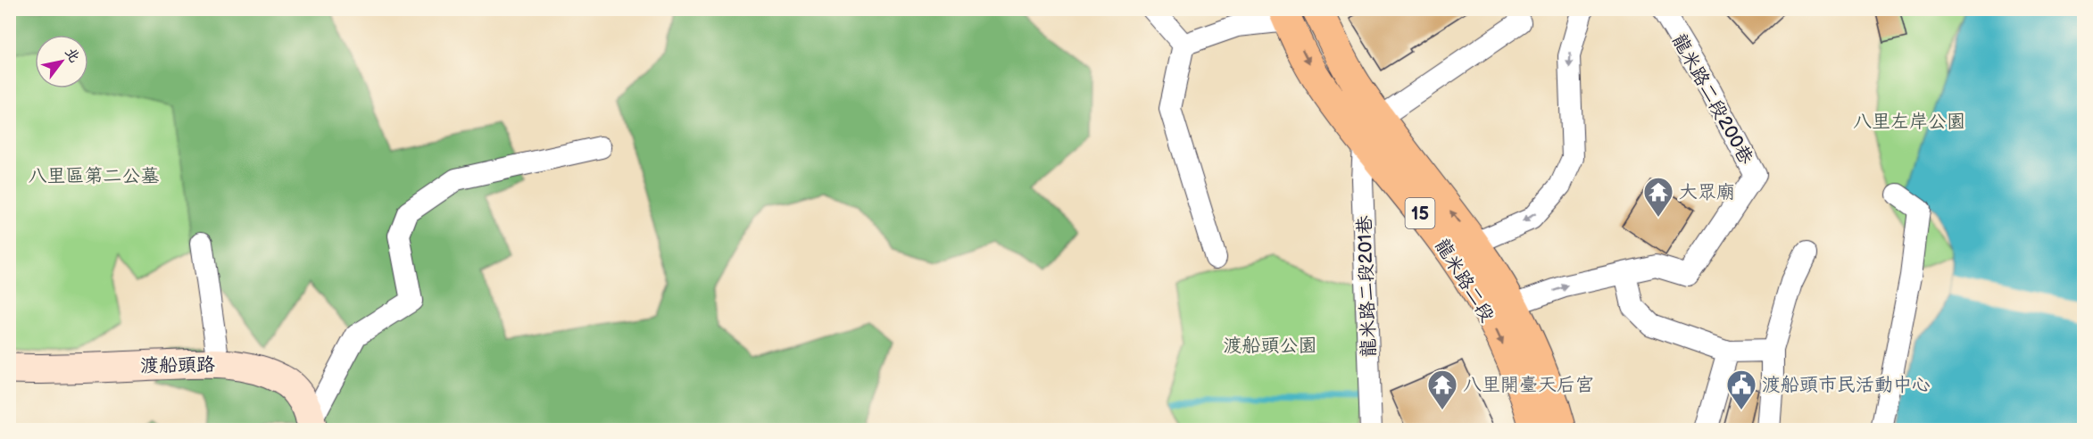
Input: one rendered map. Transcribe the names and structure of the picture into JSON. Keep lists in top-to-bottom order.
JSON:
{
  "streets": {
    "main road": ["15", "龍米路二段"],
    "street": ["龍米路二段200巷", "龍米路二段201巷", "渡船頭路"]
  },
  "crossings": [
    ["龍米路二段200巷", "龍米路二段"],
    ["龍米路二段", "龍米路二段201巷"]
  ],
  "parks": ["八里左岸公園", "八里區第二公墓", "渡船頭公園"],
  "places": {
    "temple": ["大眾廟", "八里開臺天后宮"],
    "public building": ["渡船頭市民活動中心"]
  },
  "north": "top right"
}
